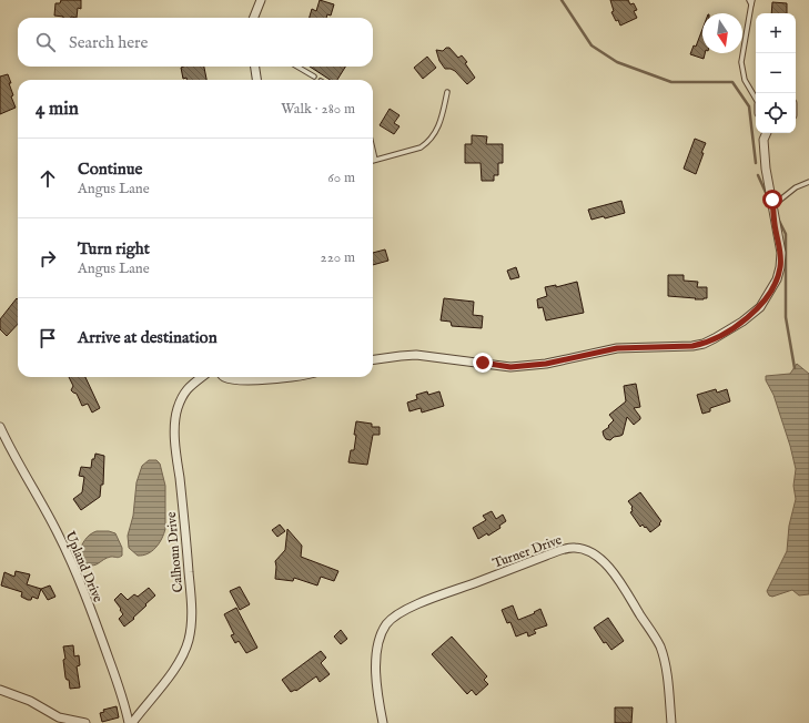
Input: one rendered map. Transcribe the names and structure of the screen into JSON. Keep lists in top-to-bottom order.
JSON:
{
  "streets": {
    "street": ["Turner Drive", "Calhoun Drive", "Upland Drive"]
  },
  "crossings": [
    ["Calhoun Drive", "Upland Drive"]
  ],
  "north": "bottom",
  "page": {
    "map_buttons": ["+", "−"],
    "search": "Search here",
    "heading": ["4 min", "Walk · 280 m"],
    "list": [
      ["Continue", "Angus Lane", "60 m"],
      ["Turn right", "Angus Lane", "220 m"],
      "Arrive at destination"
    ]
  }
}
